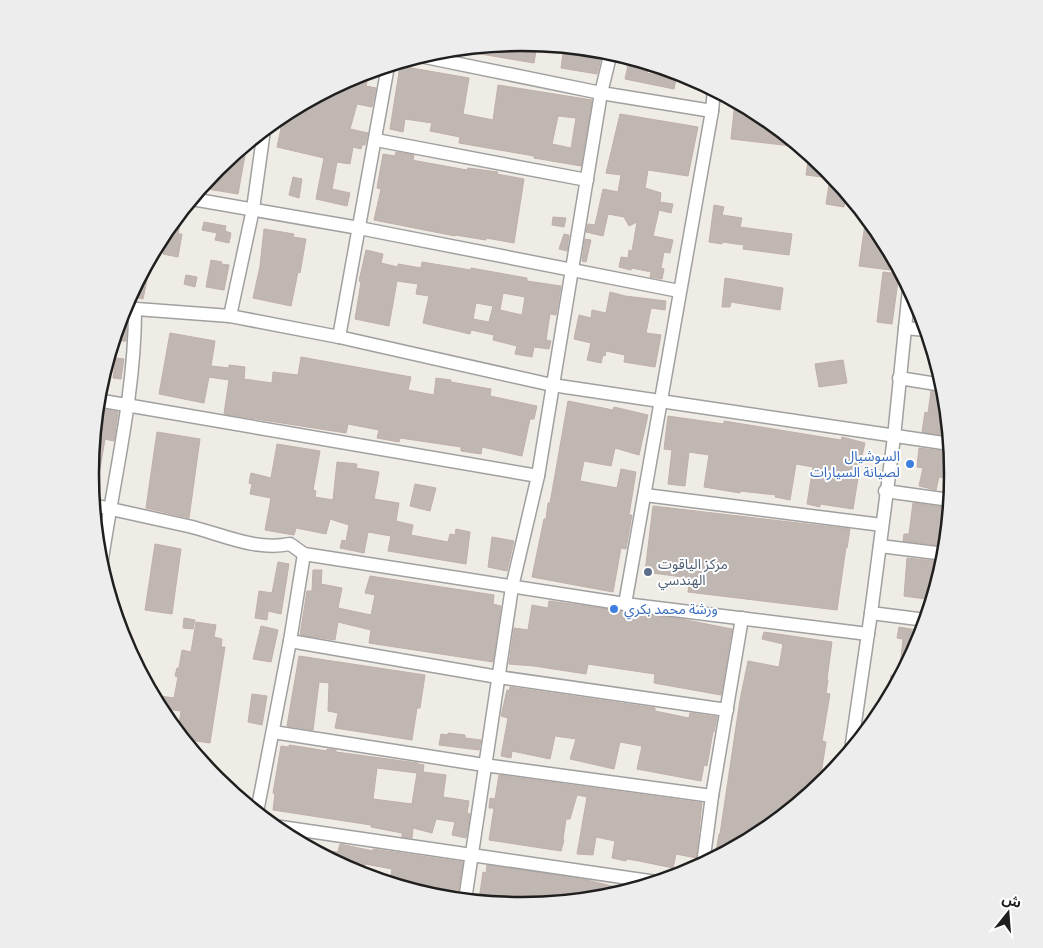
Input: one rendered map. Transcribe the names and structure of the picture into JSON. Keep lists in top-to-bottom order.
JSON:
{
  "places": ["السوشيال لصيانة السيارات", "مركز الياقوت الهندسي", "ورشة محمد بكري"],
  "north": "top"
}
